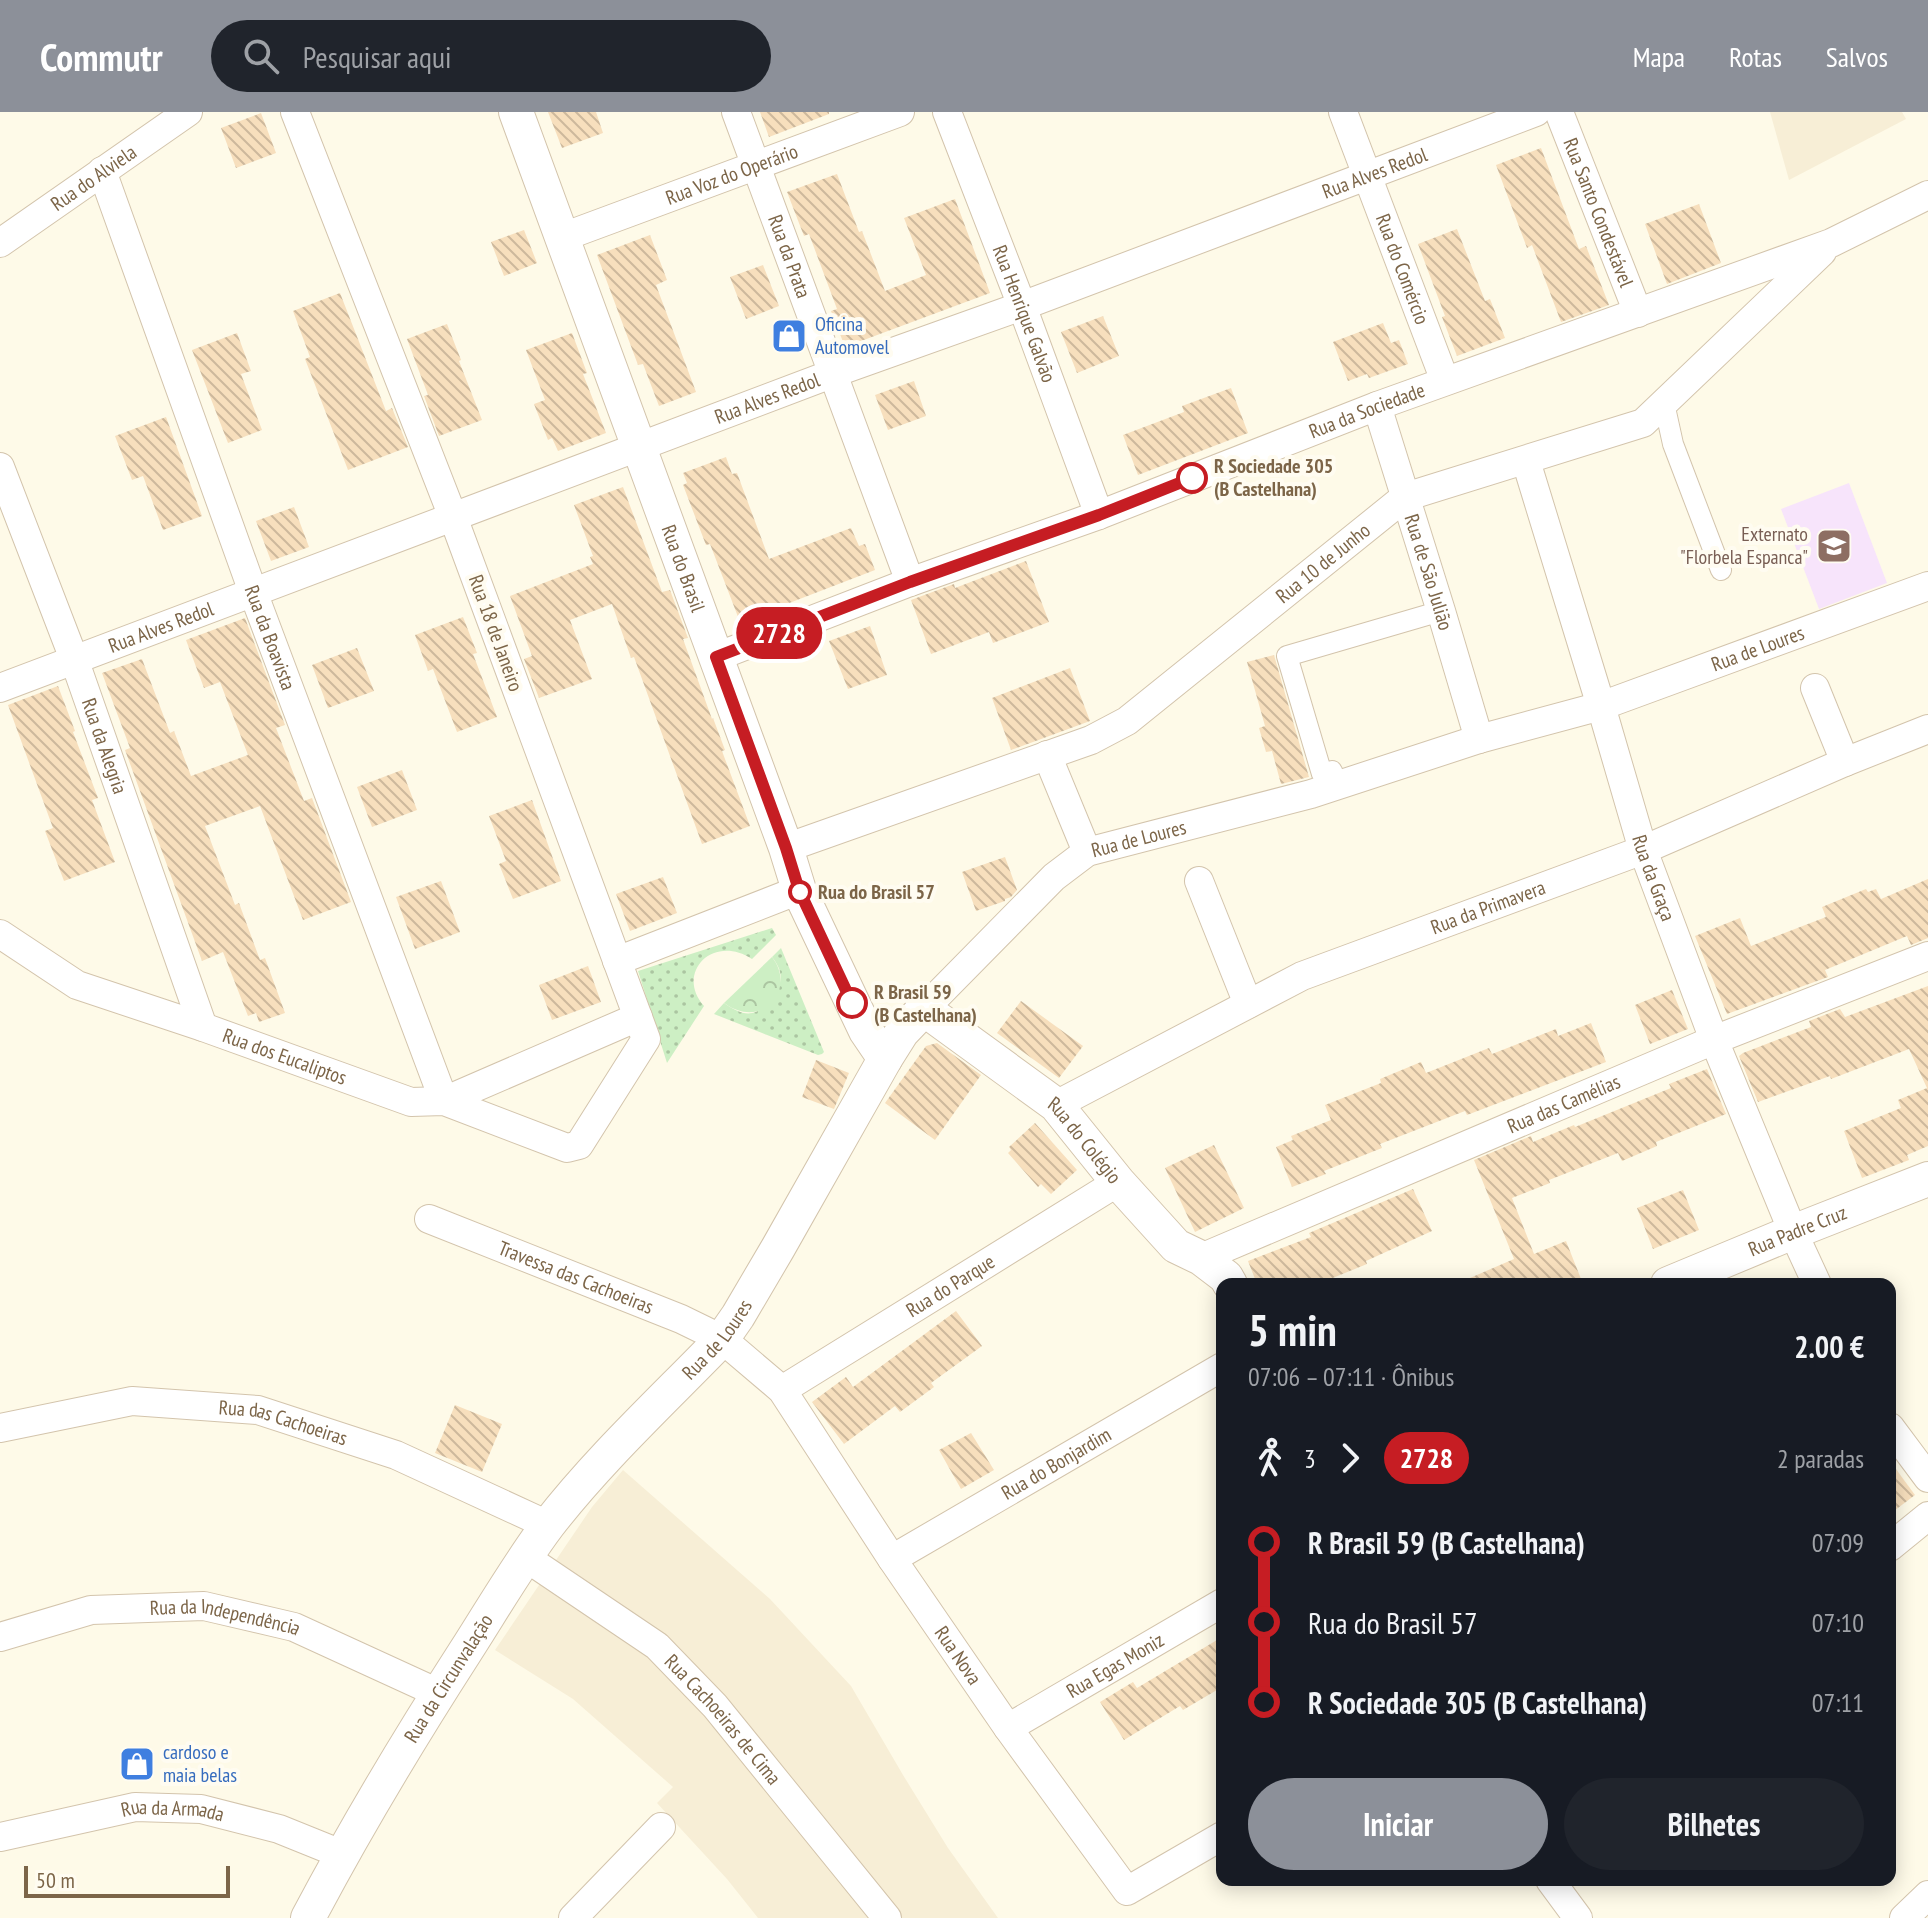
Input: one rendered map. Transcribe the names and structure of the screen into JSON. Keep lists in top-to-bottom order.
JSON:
{
  "streets": {
    "street": [
      "Rua Alves Redol",
      "Rua Voz do Operário",
      "Rua do Alviela",
      "Rua Santo Condestável",
      "Rua da Prata",
      "Rua do Comércio",
      "Rua Henrique Galvão",
      "Rua da Sociedade",
      "Rua 10 de Junho",
      "Rua do Brasil",
      "Rua de São Julião",
      "Rua 18 de Janeiro",
      "Rua da Boavista",
      "Rua de Loures",
      "Rua da Alegria",
      "Rua da Graça",
      "Rua da Primavera",
      "Rua dos Eucaliptos",
      "Rua das Camélias",
      "Rua do Colégio",
      "Rua Padre Cruz",
      "Travessa das Cachoeiras",
      "Rua do Parque",
      "Rua das Cachoeiras",
      "Rua do Bonjardim",
      "Rua da Independência",
      "Rua Nova",
      "Rua Egas Moniz",
      "Rua da Circunvalação",
      "Rua Cachoeiras de Cima",
      "Rua da Armada"
    ]
  },
  "crossings": [
    ["Rua Alves Redol", "Rua da Prata"],
    ["Rua Alves Redol", "Rua do Comércio"],
    ["Rua Alves Redol", "Rua Henrique Galvão"],
    ["Rua Alves Redol", "Rua do Brasil"],
    ["Rua Alves Redol", "Rua 18 de Janeiro"],
    ["Rua Alves Redol", "Rua da Boavista"],
    ["Rua Alves Redol", "Rua da Alegria"],
    ["Rua Voz do Operário", "Rua da Prata"],
    ["Rua Voz do Operário", "Rua do Brasil"],
    ["Rua do Alviela", "Rua da Boavista"],
    ["Rua Santo Condestável", "Rua da Sociedade"],
    ["Rua da Prata", "Rua da Sociedade"],
    ["Rua do Comércio", "Rua da Sociedade"],
    ["Rua Henrique Galvão", "Rua da Sociedade"],
    ["Rua da Sociedade", "Rua 10 de Junho"],
    ["Rua da Sociedade", "Rua do Brasil"],
    ["Rua da Sociedade", "Rua de São Julião"],
    ["Rua 10 de Junho", "Rua do Brasil"],
    ["Rua 10 de Junho", "Rua de São Julião"],
    ["Rua 10 de Junho", "Rua da Graça"],
    ["Rua do Brasil", "Rua de Loures"],
    ["Rua de São Julião", "Rua de Loures"],
    ["Rua 18 de Janeiro", "Rua dos Eucaliptos"],
    ["Rua da Boavista", "Rua dos Eucaliptos"],
    ["Rua de Loures", "Rua da Graça"],
    ["Rua de Loures", "Rua do Colégio"],
    ["Rua de Loures", "Travessa das Cachoeiras"],
    ["Rua de Loures", "Rua Nova"],
    ["Rua de Loures", "Rua da Circunvalação"],
    ["Rua da Alegria", "Rua dos Eucaliptos"],
    ["Rua da Graça", "Rua da Primavera"],
    ["Rua da Graça", "Rua das Camélias"],
    ["Rua da Graça", "Rua Padre Cruz"],
    ["Rua da Primavera", "Rua do Colégio"],
    ["Rua das Camélias", "Rua do Colégio"],
    ["Rua do Colégio", "Rua do Parque"],
    ["Travessa das Cachoeiras", "Rua Nova"],
    ["Rua do Parque", "Rua Nova"],
    ["Rua das Cachoeiras", "Rua da Circunvalação"],
    ["Rua do Bonjardim", "Rua Nova"],
    ["Rua da Independência", "Rua da Circunvalação"],
    ["Rua Nova", "Rua Egas Moniz"],
    ["Rua da Circunvalação", "Rua Cachoeiras de Cima"],
    ["Rua da Circunvalação", "Rua da Armada"]
  ],
  "places": {
    "shop": ["Oficina Automovel", "cardoso e maia belas"],
    "other": ["R Sociedade 305 (B Castelhana)", "Rua do Brasil 57", "R Brasil 59 (B Castelhana)"],
    "school or university": ["Externato \"Florbela Espanca\""]
  },
  "lines": ["bus line 2728"],
  "scale_bar": "50 m",
  "page": {
    "header": "Commutr",
    "search": "Pesquisar aqui",
    "nav": ["Mapa", "Rotas", "Salvos"],
    "on_map": "2728",
    "heading": ["5 min", "07:06 – 07:11 · Ônibus", "2.00 €"],
    "legs": ["3", "2728", "2 paradas"],
    "list": [
      {
        "name": "R Brasil 59 (B Castelhana)",
        "value": "07:09"
      },
      {
        "name": "Rua do Brasil 57",
        "value": "07:10"
      },
      {
        "name": "R Sociedade 305 (B Castelhana)",
        "value": "07:11"
      }
    ],
    "buttons": ["Iniciar", "Bilhetes"],
    "scale": "50 m"
  }
}
